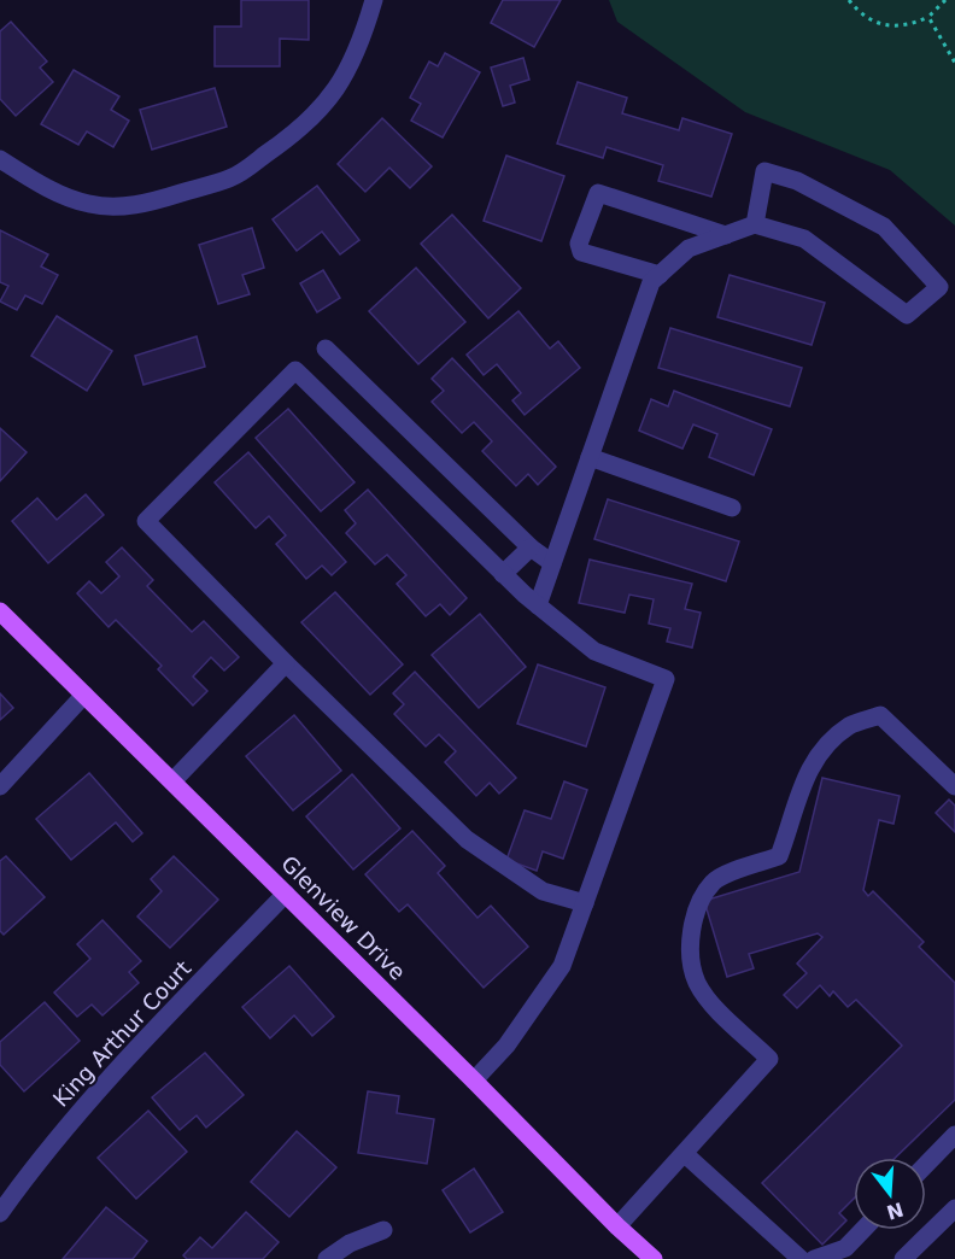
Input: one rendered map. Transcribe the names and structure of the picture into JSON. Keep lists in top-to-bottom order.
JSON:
{
  "streets": {
    "main road": ["Glenview Drive"],
    "street": ["King Arthur Court"]
  },
  "crossings": [
    ["Glenview Drive", "King Arthur Court"]
  ],
  "north": "bottom"
}
